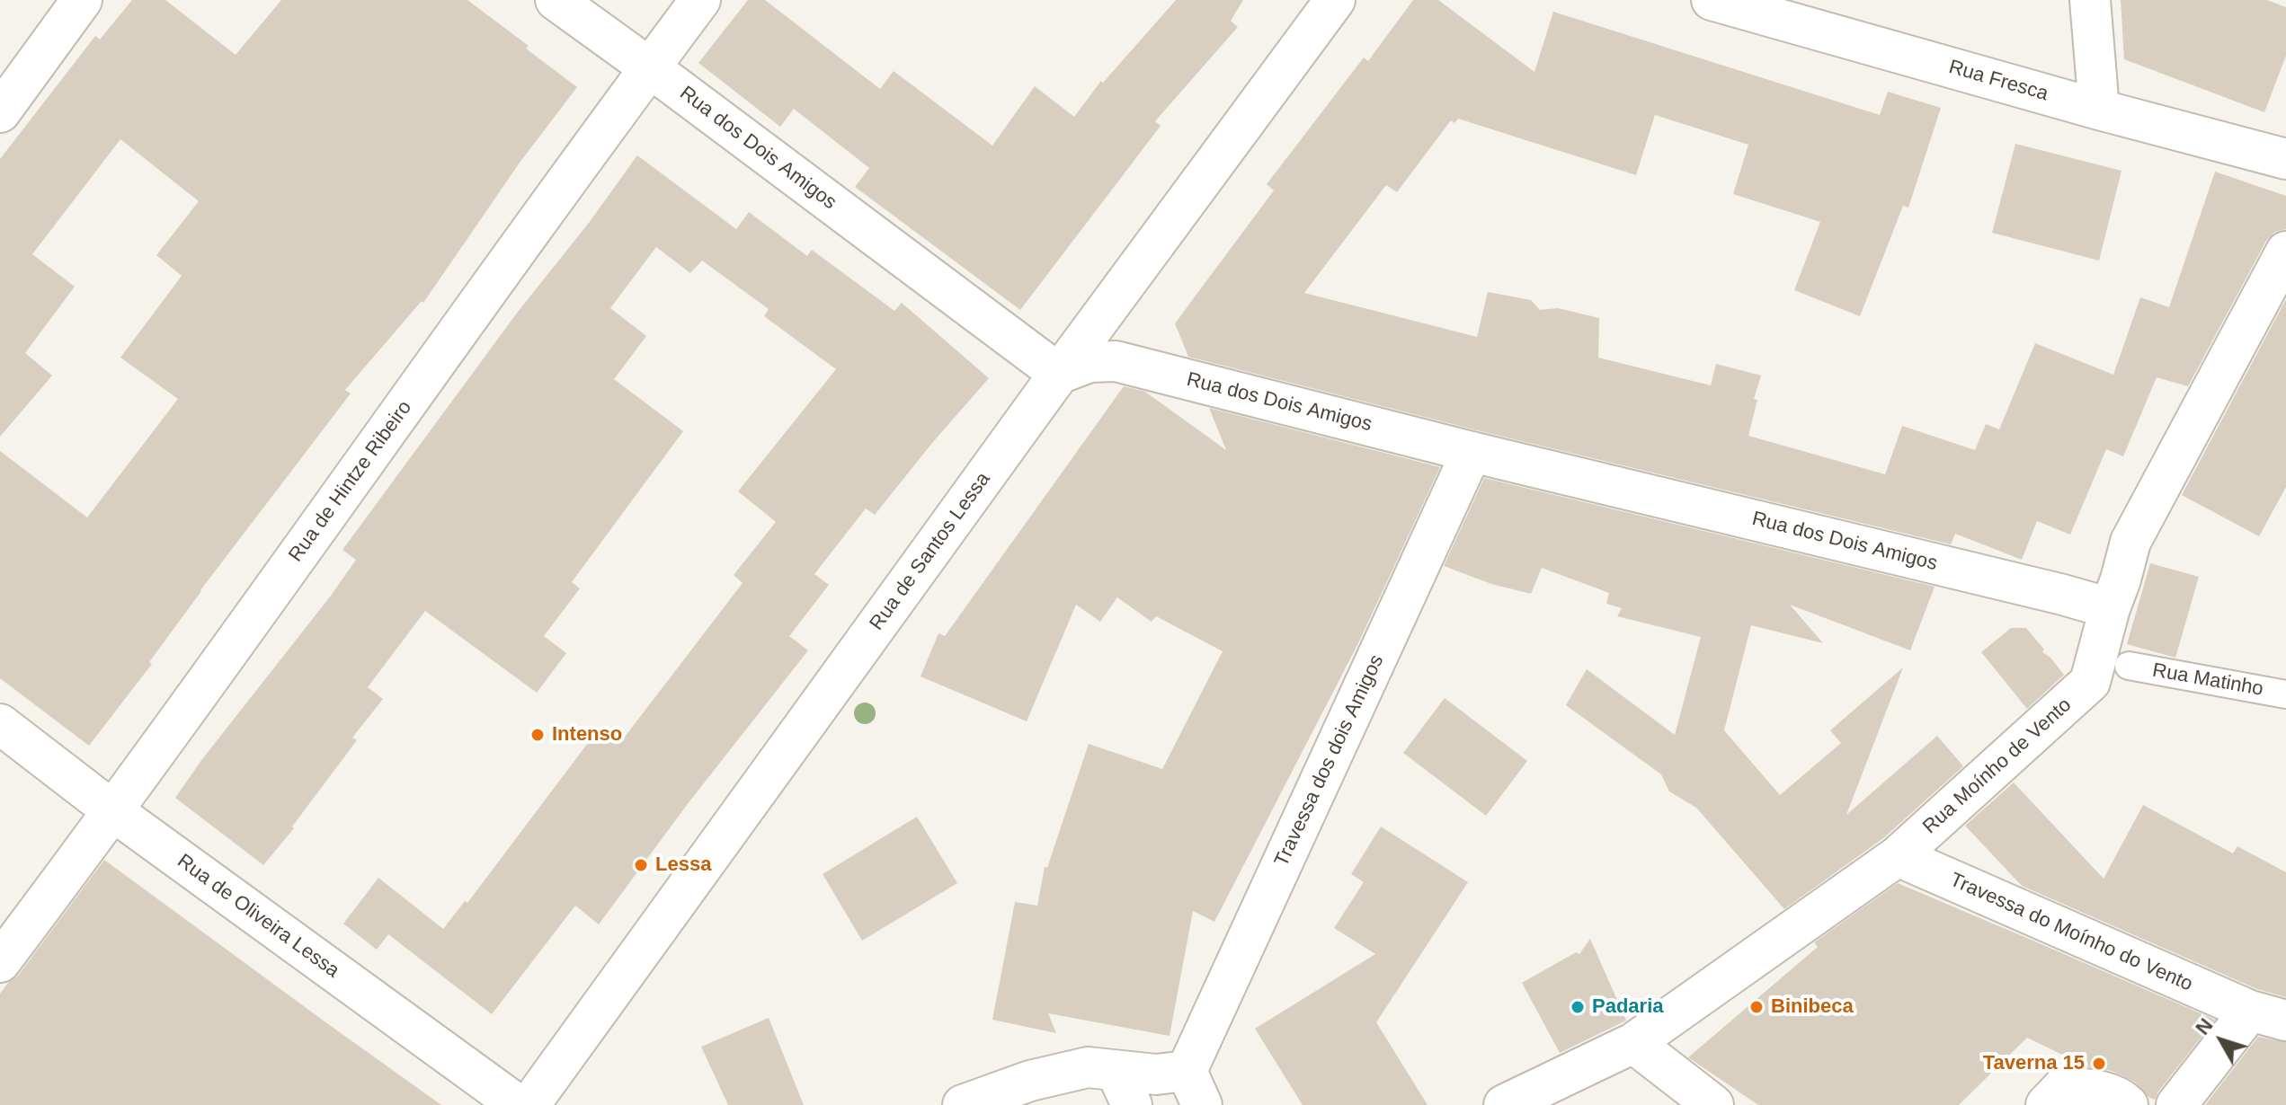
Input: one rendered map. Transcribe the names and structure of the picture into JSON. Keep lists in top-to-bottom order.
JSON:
{
  "streets": {
    "street": [
      "Rua Fresca",
      "Rua dos Dois Amigos",
      "Rua de Hintze Ribeiro",
      "Rua de Santos Lessa",
      "Travessa dos dois Amigos",
      "Rua Moínho de Vento",
      "Rua de Oliveira Lessa",
      "Travessa do Moínho do Vento"
    ],
    "lane": ["Rua Matinho"]
  },
  "crossings": [
    ["Rua dos Dois Amigos", "Rua de Hintze Ribeiro"],
    ["Rua dos Dois Amigos", "Rua de Santos Lessa"],
    ["Rua dos Dois Amigos", "Travessa dos dois Amigos"],
    ["Rua dos Dois Amigos", "Rua Moínho de Vento"],
    ["Rua de Hintze Ribeiro", "Rua de Oliveira Lessa"],
    ["Rua Moínho de Vento", "Travessa do Moínho do Vento"]
  ],
  "places": [
    "Intenso",
    "Lessa",
    "Padaria",
    "Binibeca",
    "Taverna 15"
  ],
  "north": "top left"
}
